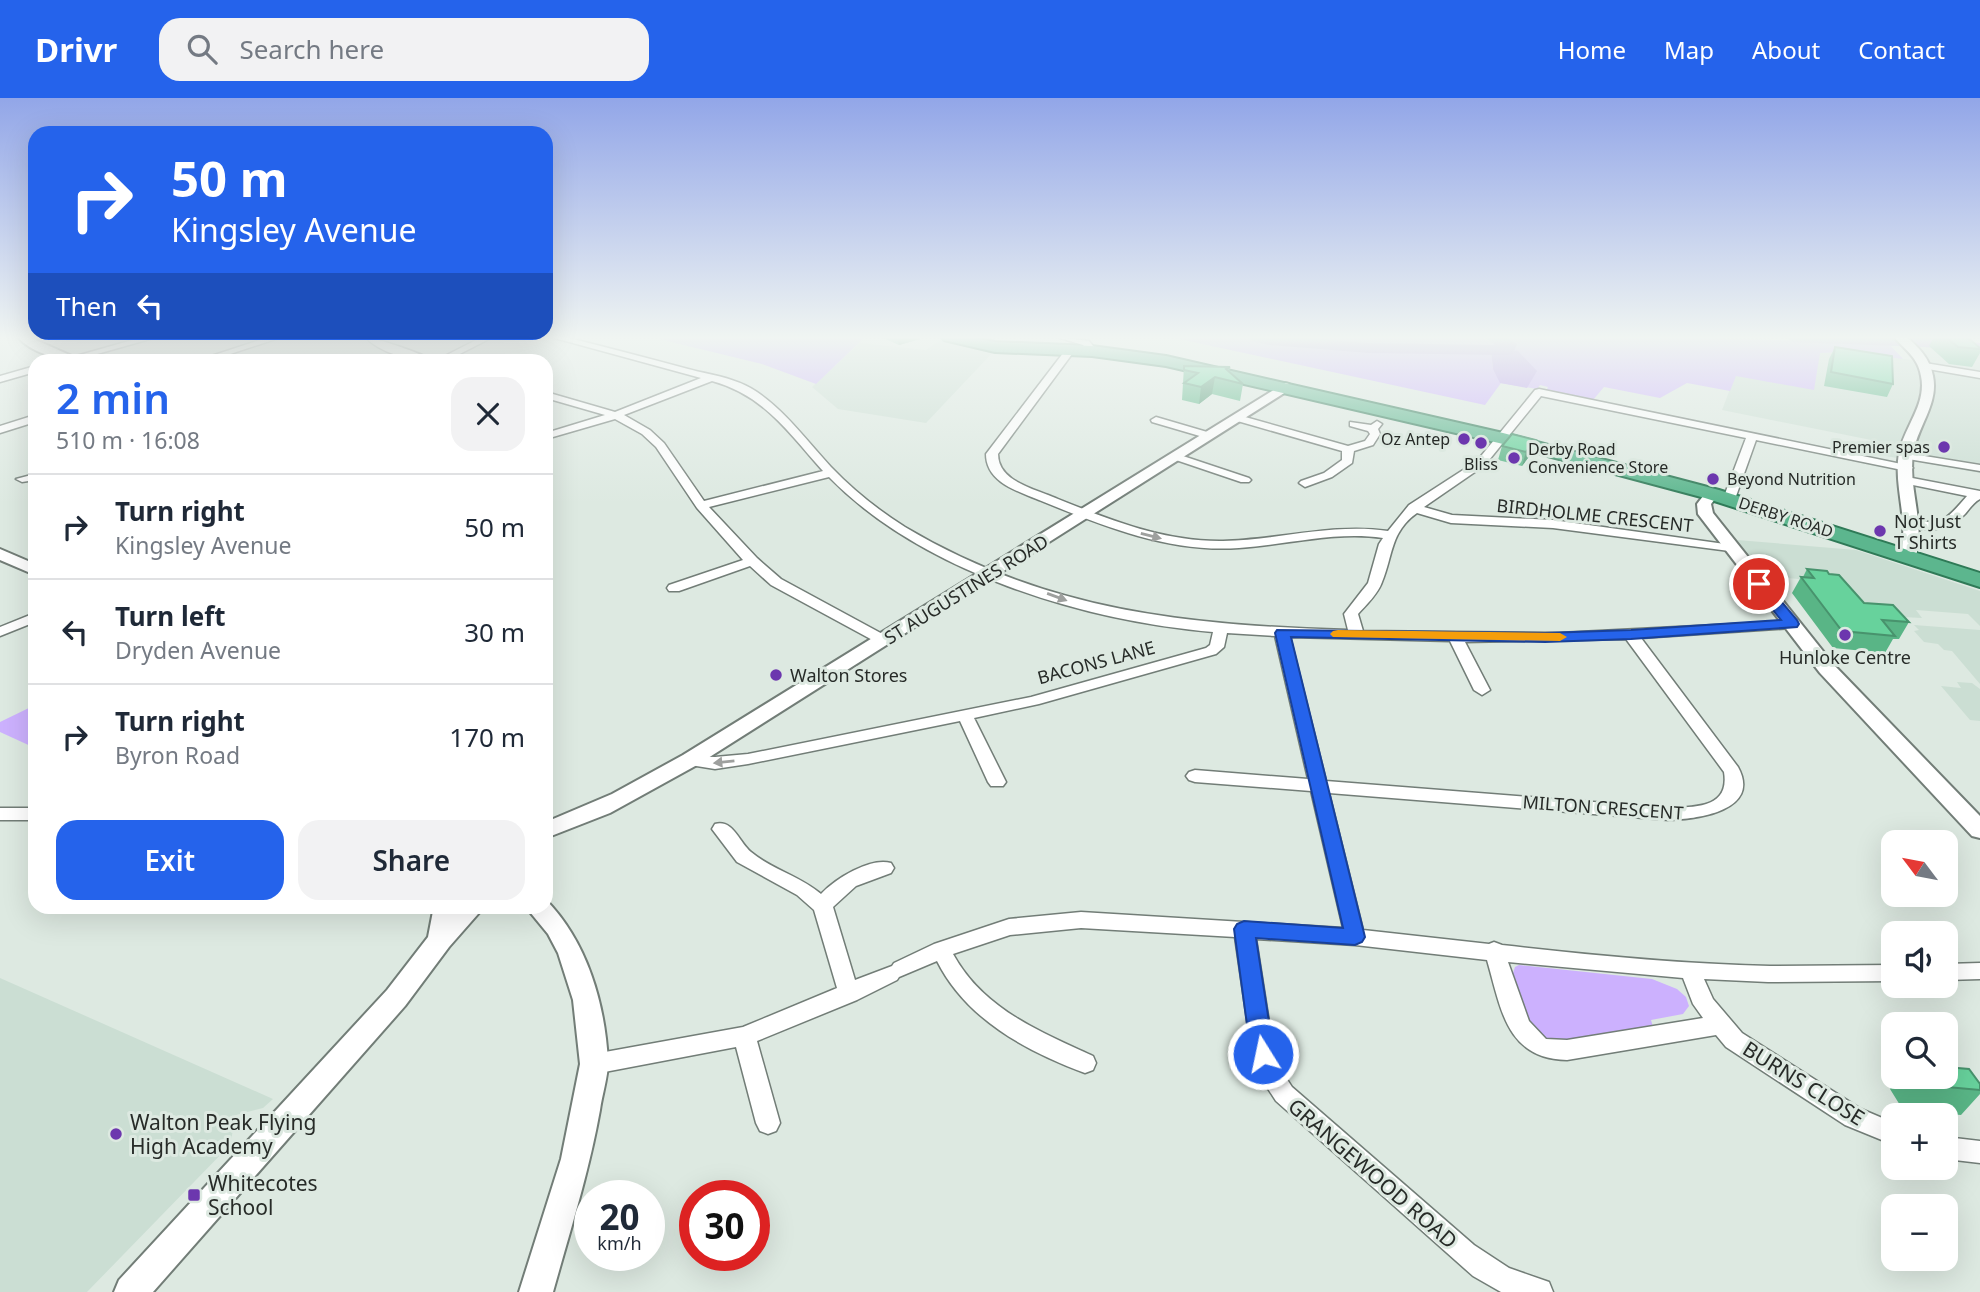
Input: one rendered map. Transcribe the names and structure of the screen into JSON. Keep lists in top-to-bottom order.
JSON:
{
  "streets": {
    "highway": ["DERBY ROAD"],
    "street": [
      "BIRDHOLME CRESCENT",
      "ST AUGUSTINES ROAD",
      "BACONS LANE",
      "MILTON CRESCENT",
      "BURNS CLOSE",
      "GRANGEWOOD ROAD"
    ]
  },
  "crossings": [
    ["ST AUGUSTINES ROAD", "BACONS LANE"]
  ],
  "one_way": ["BACONS LANE"],
  "places": {
    "other": [
      "Oz Antep",
      "Bliss",
      "Premier spas",
      "Derby Road Convenience Store",
      "Beyond Nutrition",
      "Not Just T Shirts",
      "Hunloke Centre",
      "Walton Stores",
      "Walton Peak Flying High Academy"
    ],
    "transit": ["Whitecotes School"]
  },
  "north": "top left",
  "page": {
    "header": "Drivr",
    "search": "Search here",
    "nav": [
      "Home",
      "Map",
      "About",
      "Contact"
    ],
    "turn": ["50 m", "Kingsley Avenue"],
    "then": "Then",
    "heading": ["2 min", "510 m · 16:08"],
    "list": [
      {
        "name": "Turn right",
        "note": "Kingsley Avenue",
        "value": "50 m"
      },
      {
        "name": "Turn left",
        "note": "Dryden Avenue",
        "value": "30 m"
      },
      {
        "name": "Turn right",
        "note": "Byron Road",
        "value": "170 m"
      }
    ],
    "buttons": ["Exit", "Share"],
    "map_buttons": ["+", "−"],
    "speed": "20 km/h",
    "limit": "30"
  }
}
